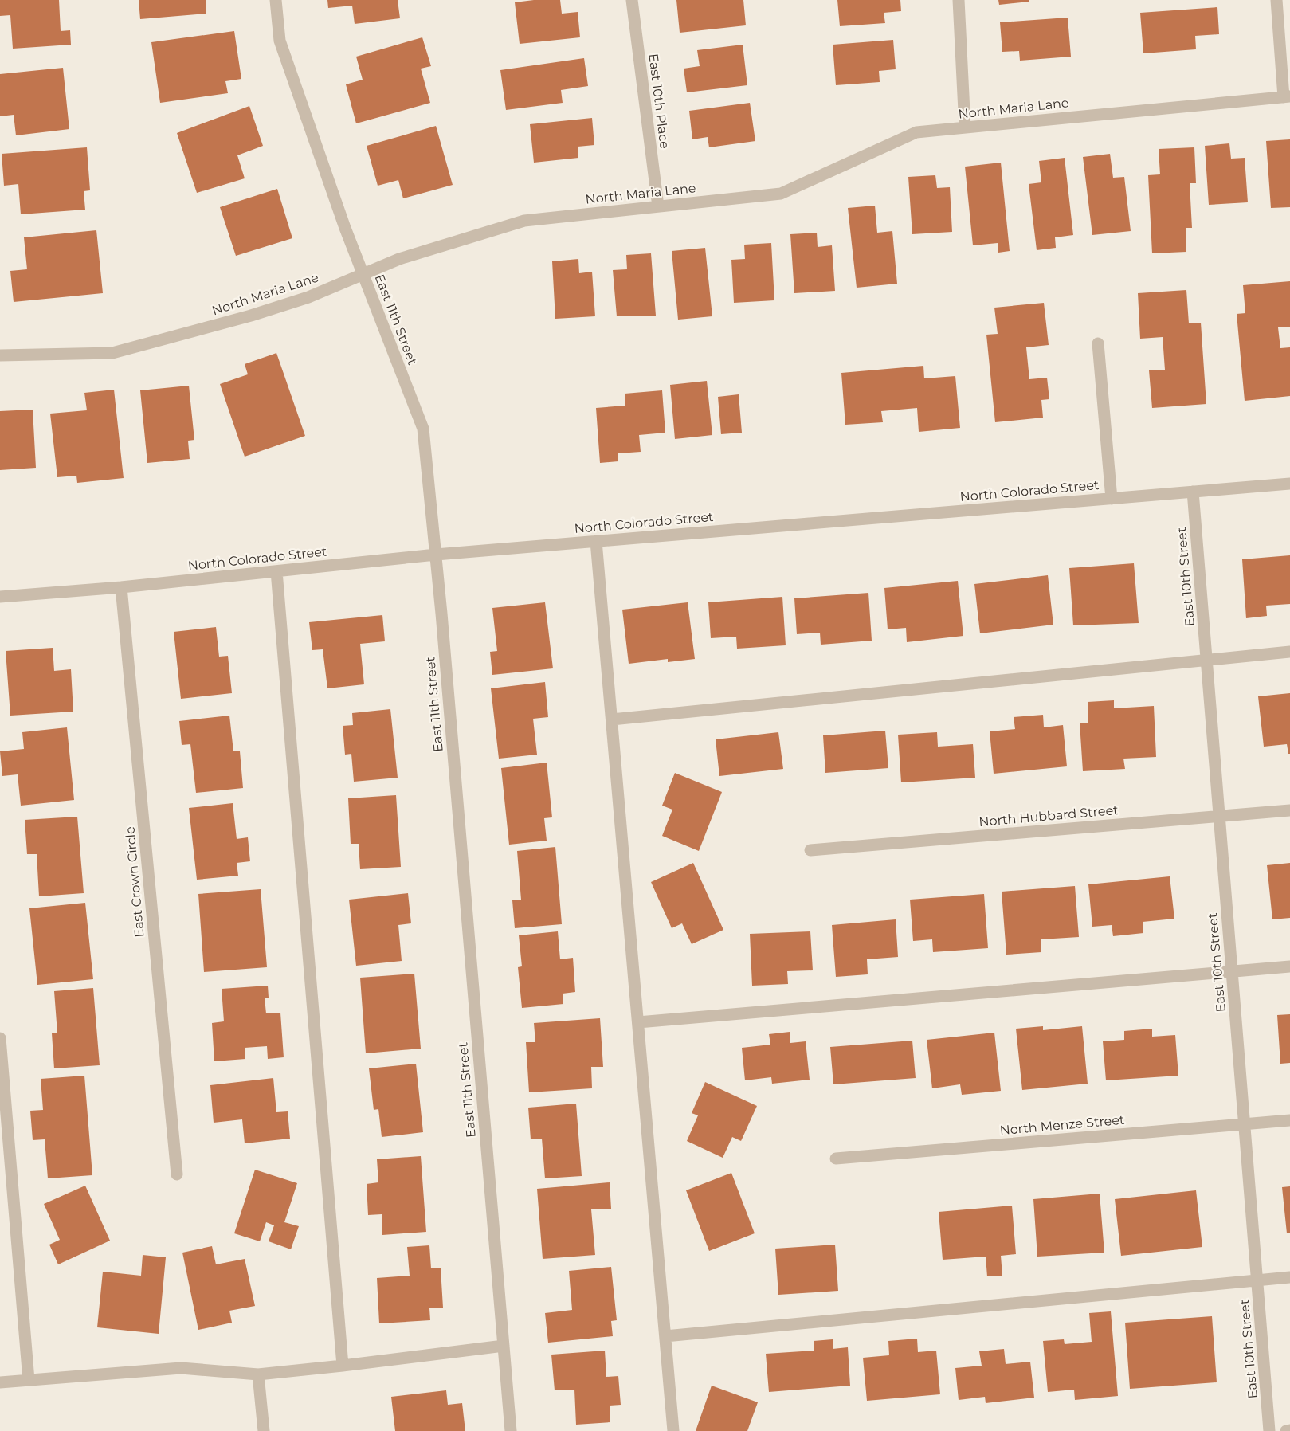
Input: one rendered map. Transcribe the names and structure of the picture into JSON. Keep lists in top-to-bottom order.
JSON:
{
  "streets": {
    "street": [
      "East 10th Place",
      "North Maria Lane",
      "East 11th Street",
      "North Colorado Street",
      "East 10th Street",
      "North Hubbard Street",
      "East Crown Circle",
      "North Menze Street"
    ]
  },
  "crossings": [
    ["East 10th Place", "North Maria Lane"],
    ["North Maria Lane", "East 11th Street"],
    ["East 11th Street", "North Colorado Street"],
    ["North Colorado Street", "East 10th Street"],
    ["North Colorado Street", "East Crown Circle"],
    ["East 10th Street", "North Hubbard Street"],
    ["East 10th Street", "North Menze Street"]
  ]
}
